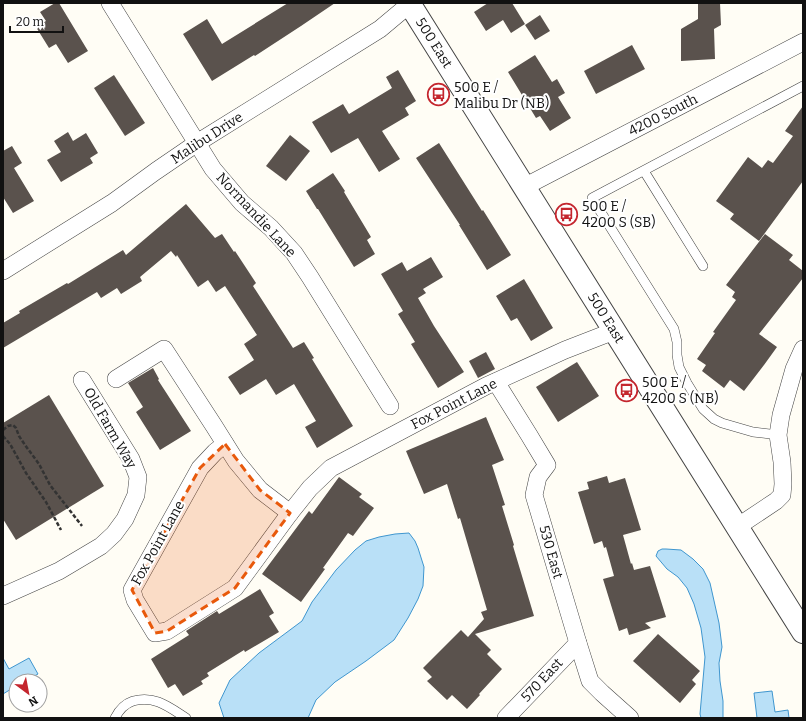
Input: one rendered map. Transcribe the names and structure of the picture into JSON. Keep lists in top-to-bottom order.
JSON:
{
  "streets": {
    "street": [
      "500 East",
      "4200 South",
      "Malibu Drive",
      "Normandie Lane",
      "Fox Point Lane",
      "Old Farm Way",
      "530 East",
      "570 East"
    ]
  },
  "crossings": [
    ["500 East", "4200 South"],
    ["500 East", "Malibu Drive"],
    ["500 East", "Fox Point Lane"],
    ["Malibu Drive", "Normandie Lane"],
    ["Fox Point Lane", "530 East"],
    ["530 East", "570 East"]
  ],
  "places": {
    "bus stop": ["500 E / Malibu Dr (NB)", "500 E / 4200 S (SB)", "500 E / 4200 S (NB)"]
  },
  "scale_bar": "20 m",
  "north": "bottom right"
}
